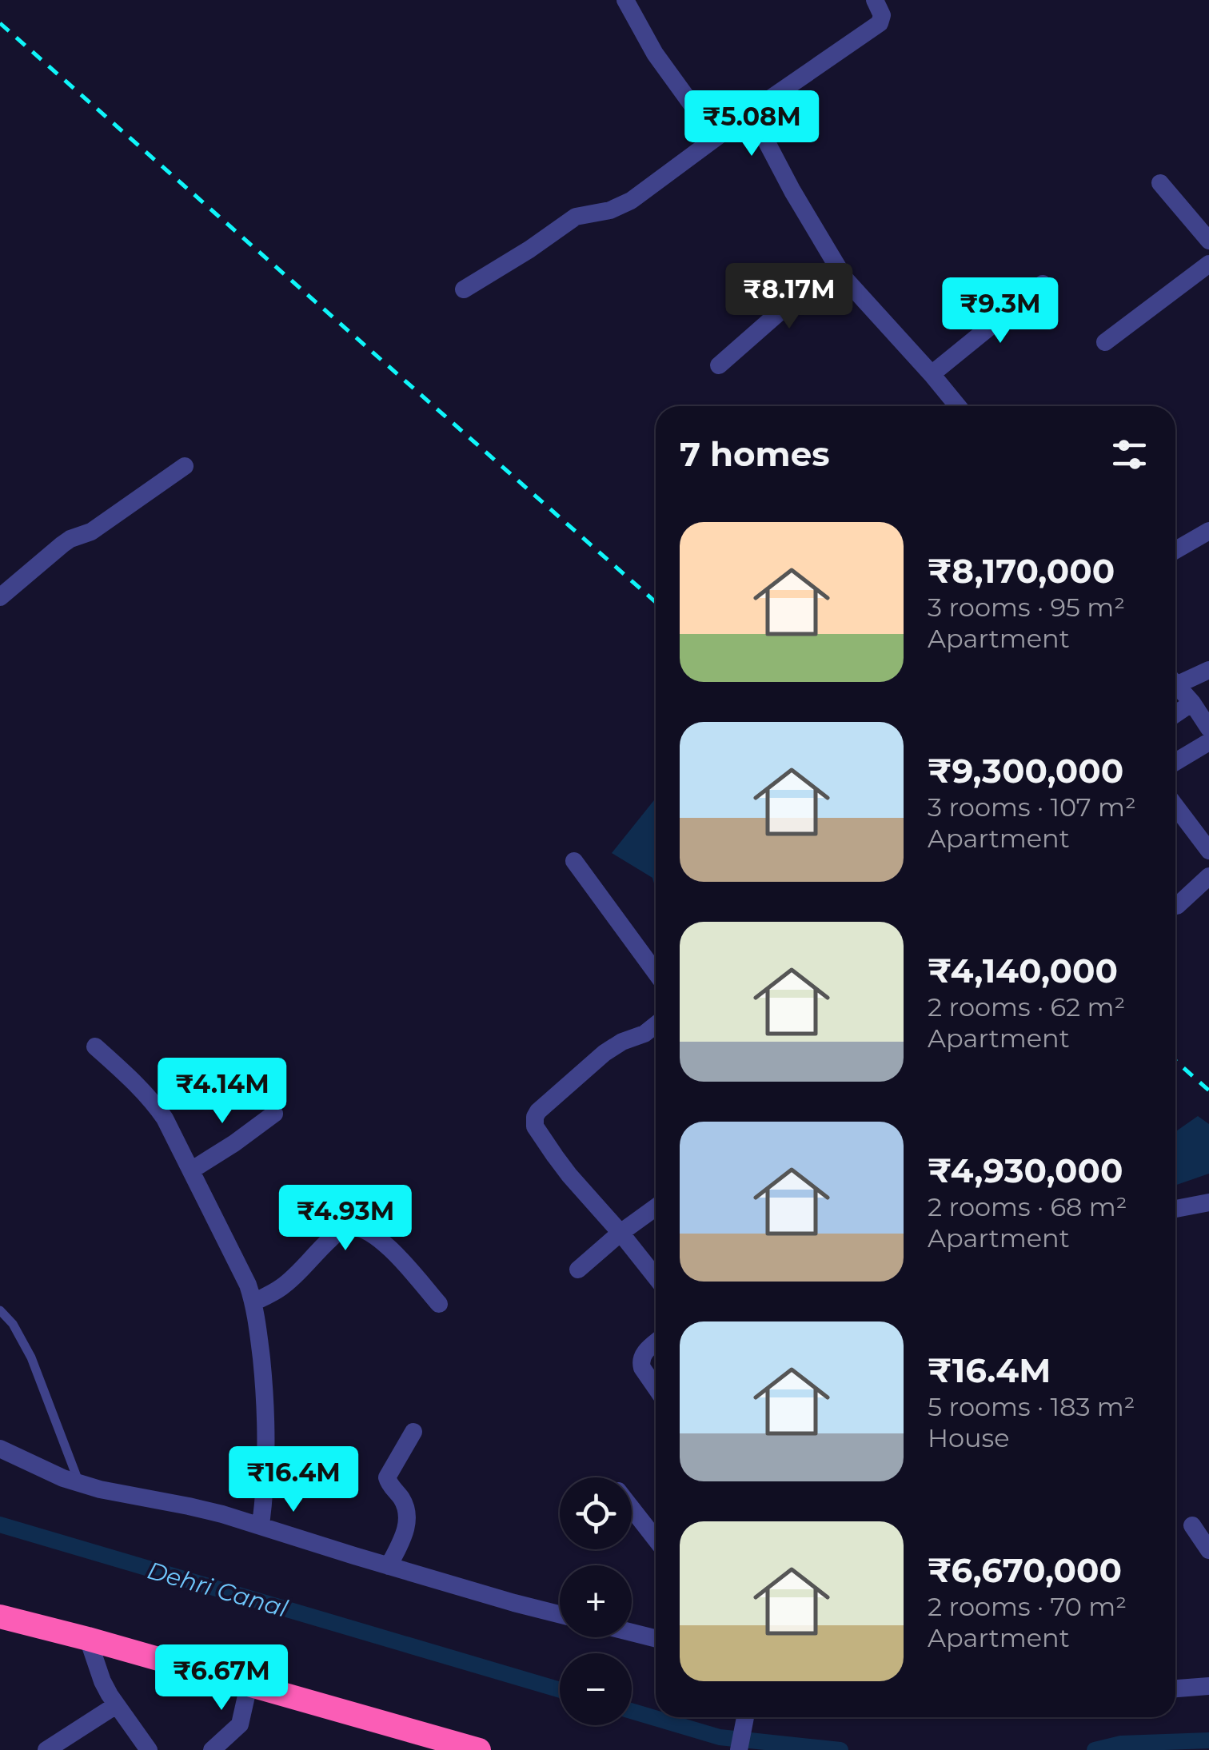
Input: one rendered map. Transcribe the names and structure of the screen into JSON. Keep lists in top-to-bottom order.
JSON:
{
  "water": ["Dehri Canal"],
  "page": {
    "price": [
      "₹5.08M",
      "₹8.17M",
      "₹9.3M",
      "₹4.14M",
      "₹4.93M",
      "₹16.4M",
      "₹6.67M"
    ],
    "heading": "7 homes",
    "list": [
      {
        "name": "₹8,170,000",
        "note": "3 rooms · 95 m² · Apartment"
      },
      {
        "name": "₹9,300,000",
        "note": "3 rooms · 107 m² · Apartment"
      },
      {
        "name": "₹4,140,000",
        "note": "2 rooms · 62 m² · Apartment"
      },
      {
        "name": "₹4,930,000",
        "note": "2 rooms · 68 m² · Apartment"
      },
      {
        "name": "₹16.4M",
        "note": "5 rooms · 183 m² · House"
      },
      {
        "name": "₹6,670,000",
        "note": "2 rooms · 70 m² · Apartment"
      }
    ],
    "map_buttons": ["+", "−"]
  }
}
